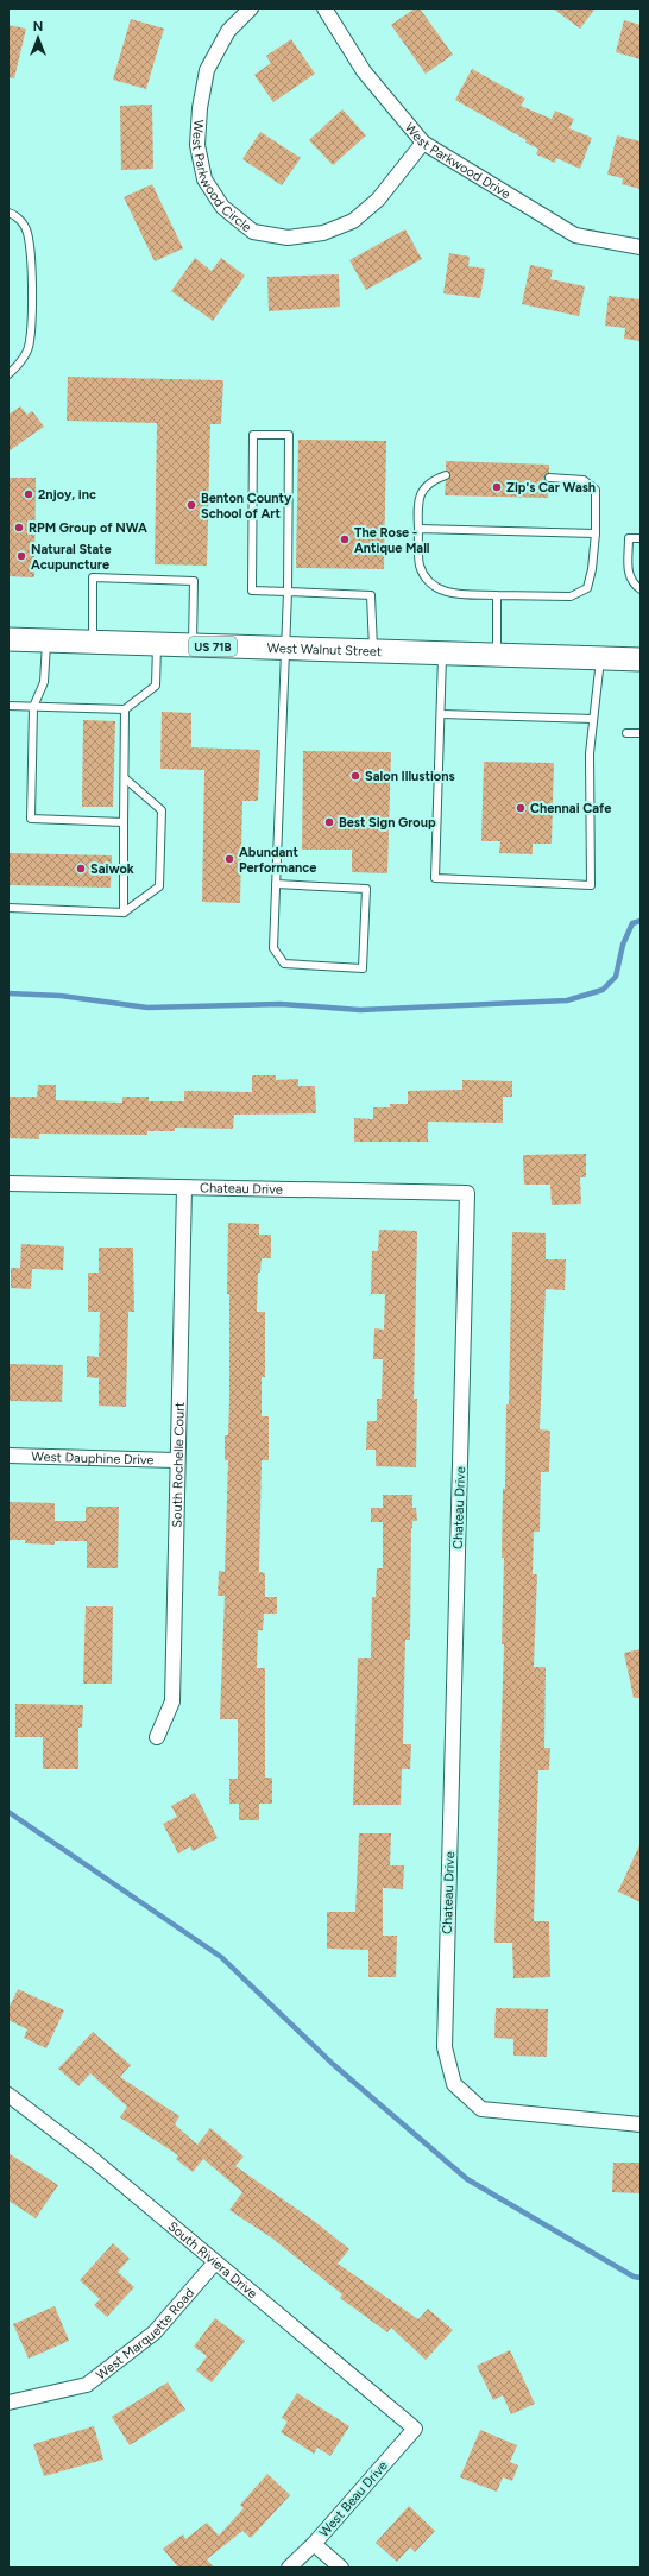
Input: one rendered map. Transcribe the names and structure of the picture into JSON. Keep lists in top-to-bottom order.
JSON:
{
  "streets": {
    "main road": ["US 71B", "West Walnut Street"],
    "street": [
      "West Parkwood Drive",
      "West Parkwood Circle",
      "Chateau Drive",
      "West Dauphine Drive",
      "South Rochelle Court",
      "South Riviera Drive",
      "West Marquette Road",
      "West Beau Drive"
    ]
  },
  "crossings": [
    ["West Parkwood Drive", "West Parkwood Circle"],
    ["Chateau Drive", "South Rochelle Court"],
    ["West Dauphine Drive", "South Rochelle Court"],
    ["South Riviera Drive", "West Marquette Road"],
    ["South Riviera Drive", "West Beau Drive"]
  ],
  "places": [
    "Zip's Car Wash",
    "2njoy, inc",
    "Benton County School of Art",
    "RPM Group of NWA",
    "The Rose - Antique Mall",
    "Natural State Acupuncture",
    "Salon Illustions",
    "Chennai Cafe",
    "Best Sign Group",
    "Abundant Performance",
    "Saiwok"
  ],
  "north": "top"
}
